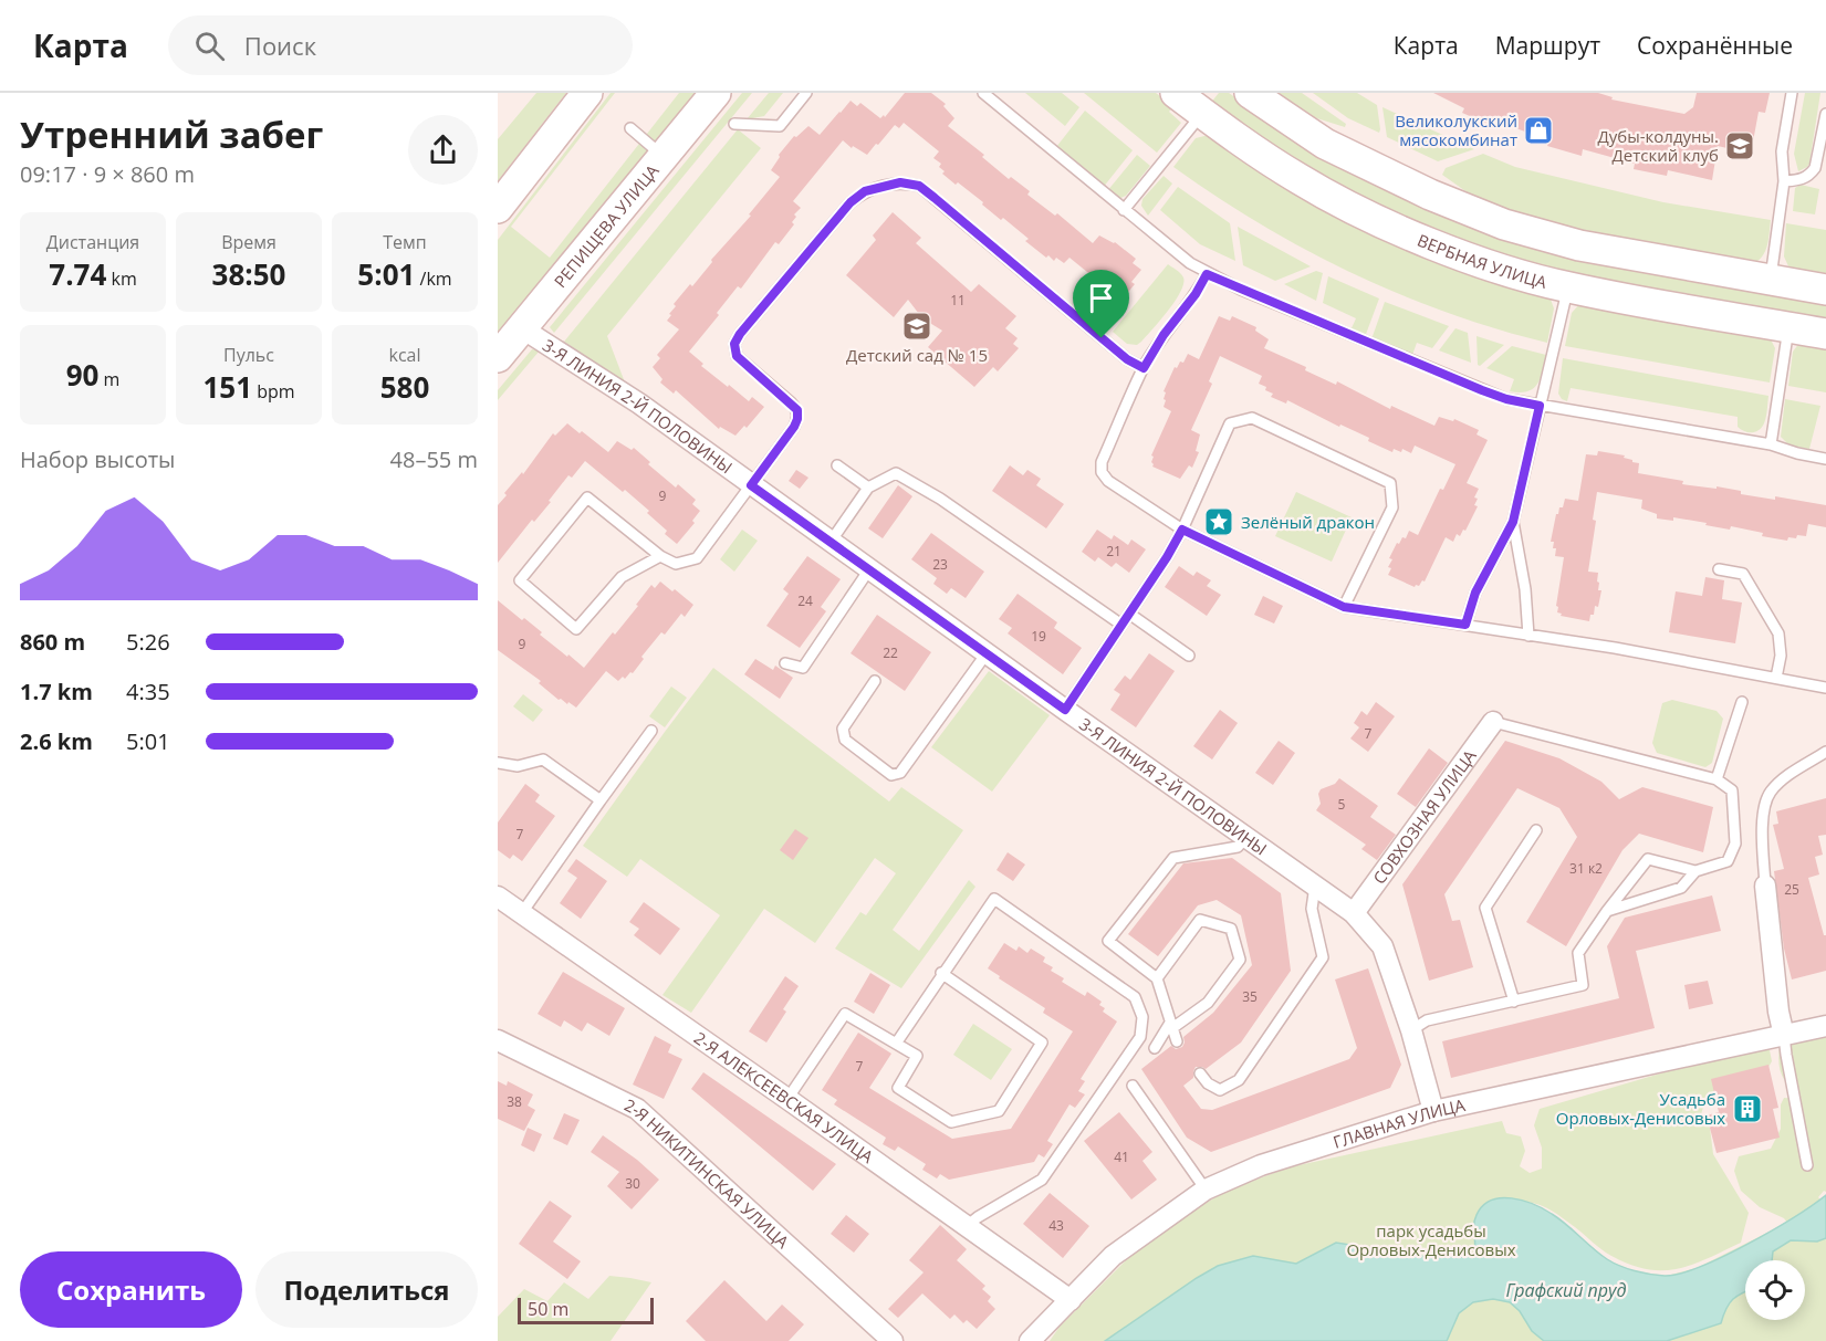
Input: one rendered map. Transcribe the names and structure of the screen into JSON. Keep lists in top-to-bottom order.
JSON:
{
  "streets": {
    "main road": ["РЕПИЩЕВА УЛИЦА", "ВЕРБНАЯ УЛИЦА"],
    "street": [
      "3-Я ЛИНИЯ 2-Й ПОЛОВИНЫ",
      "СОВХОЗНАЯ УЛИЦА",
      "2-Я АЛЕКСЕЕВСКАЯ УЛИЦА",
      "ГЛАВНАЯ УЛИЦА",
      "2-Я НИКИТИНСКАЯ УЛИЦА"
    ]
  },
  "crossings": [
    ["РЕПИЩЕВА УЛИЦА", "3-Я ЛИНИЯ 2-Й ПОЛОВИНЫ"],
    ["3-Я ЛИНИЯ 2-Й ПОЛОВИНЫ", "СОВХОЗНАЯ УЛИЦА"],
    ["3-Я ЛИНИЯ 2-Й ПОЛОВИНЫ", "ГЛАВНАЯ УЛИЦА"],
    ["2-Я АЛЕКСЕЕВСКАЯ УЛИЦА", "ГЛАВНАЯ УЛИЦА"]
  ],
  "water": ["Графский пруд"],
  "parks": ["парк усадьбы Орловых-Денисовых"],
  "places": {
    "shop": ["Великолукский мясокомбинат"],
    "school or university": ["Дубы-колдуны. Детский клуб", "Детский сад № 15"],
    "place": ["Зелёный дракон"],
    "building": ["Усадьба Орловых-Денисовых"]
  },
  "house_numbers": [
    "11",
    "9",
    "21",
    "23",
    "24",
    "19",
    "9",
    "22",
    "7",
    "5",
    "7",
    "31 к2",
    "25",
    "35",
    "7",
    "38",
    "41",
    "30",
    "43"
  ],
  "scale_bar": "50 m",
  "page": {
    "header": "Карта",
    "search": "Поиск",
    "nav": ["Карта", "Маршрут", "Сохранённые"],
    "heading": ["Утренний забег", "09:17 · 9 × 860 m"],
    "stats": [
      ["Дистанция", "7.74 km"],
      ["Время", "38:50"],
      ["Темп", "5:01 /km"],
      ["90 m"],
      ["Пульс", "151 bpm"],
      ["kcal", "580"]
    ],
    "chart": ["Набор высоты", "48–55 m"],
    "list": [
      {
        "name": "860 m",
        "note": "5:26"
      },
      {
        "name": "1.7 km",
        "note": "4:35"
      },
      {
        "name": "2.6 km",
        "note": "5:01"
      }
    ],
    "buttons": ["Сохранить", "Поделиться"],
    "scale": "50 m"
  }
}
